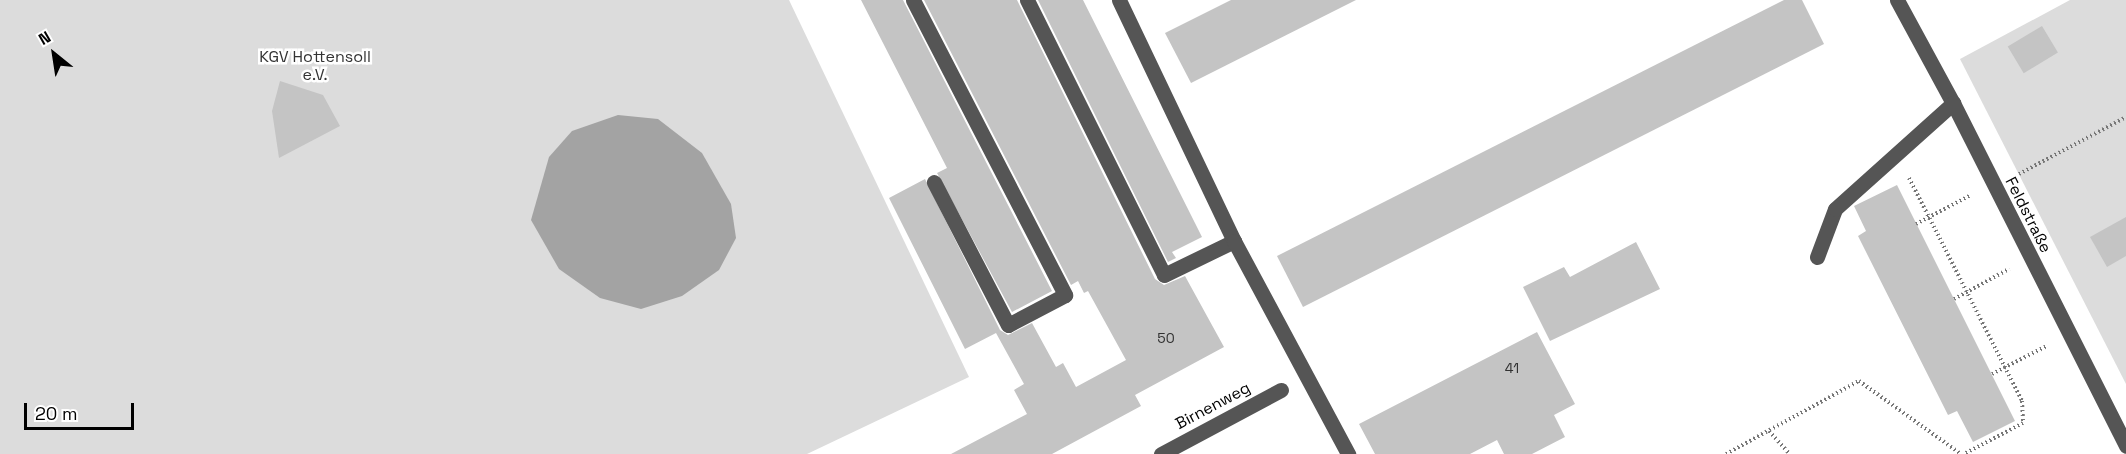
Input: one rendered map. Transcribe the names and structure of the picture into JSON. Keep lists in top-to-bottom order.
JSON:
{
  "streets": {
    "street": ["Feldstraße", "Birnenweg"]
  },
  "parks": ["KGV Hottensoll e.V."],
  "house_numbers": ["50", "41"],
  "scale_bar": "20 m",
  "north": "top left"
}
